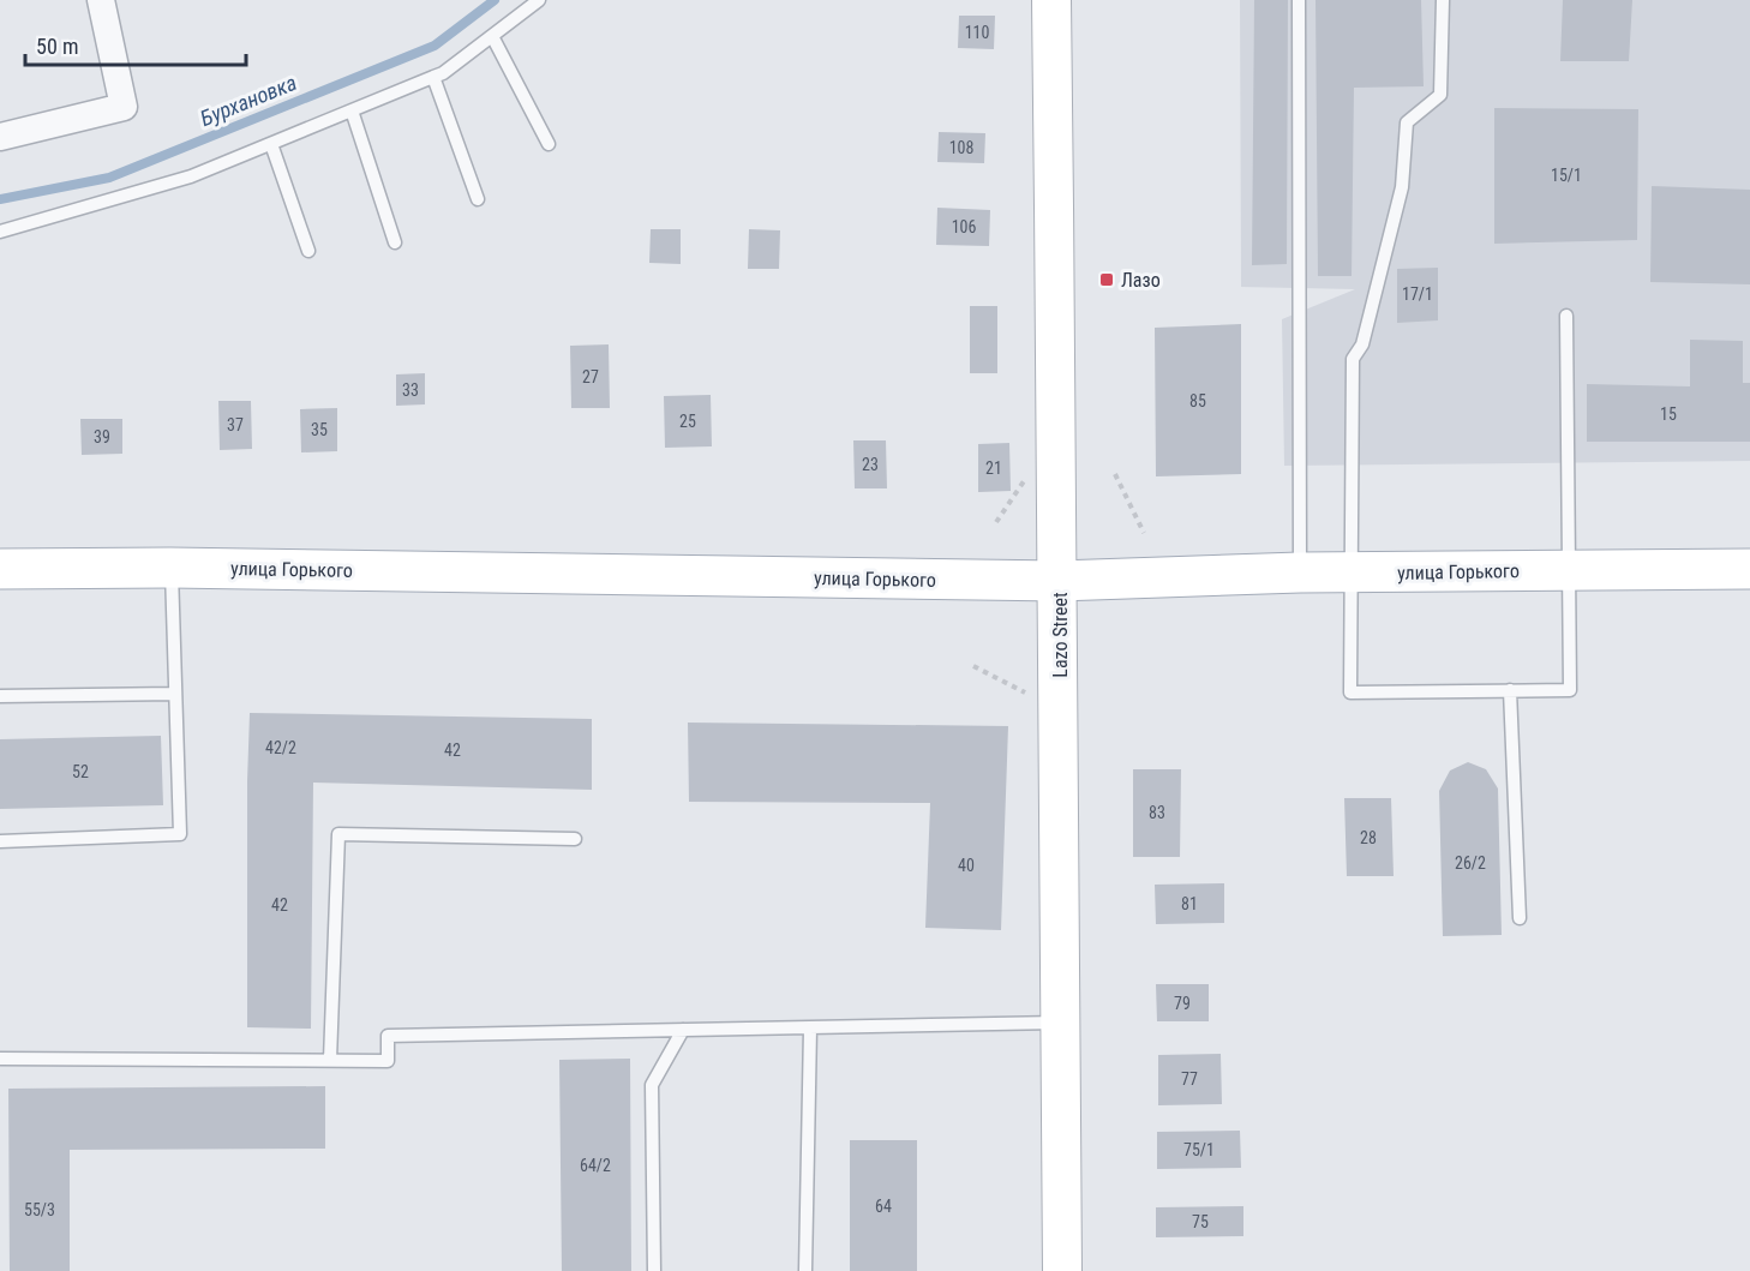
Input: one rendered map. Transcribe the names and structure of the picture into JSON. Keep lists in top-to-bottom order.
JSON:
{
  "streets": {
    "main road": ["улица Горького", "Lazo Street"]
  },
  "crossings": [
    ["улица Горького", "Lazo Street"]
  ],
  "water": ["Бурхановка"],
  "places": {
    "transit": ["Лазо"]
  },
  "house_numbers": [
    "110",
    "108",
    "15/1",
    "106",
    "17/1",
    "27",
    "33",
    "85",
    "15",
    "25",
    "37",
    "35",
    "39",
    "23",
    "21",
    "42/2",
    "42",
    "52",
    "83",
    "28",
    "26/2",
    "40",
    "81",
    "42",
    "79",
    "77",
    "75/1",
    "64/2",
    "64",
    "55/3",
    "75"
  ],
  "scale_bar": "50 m"
}
